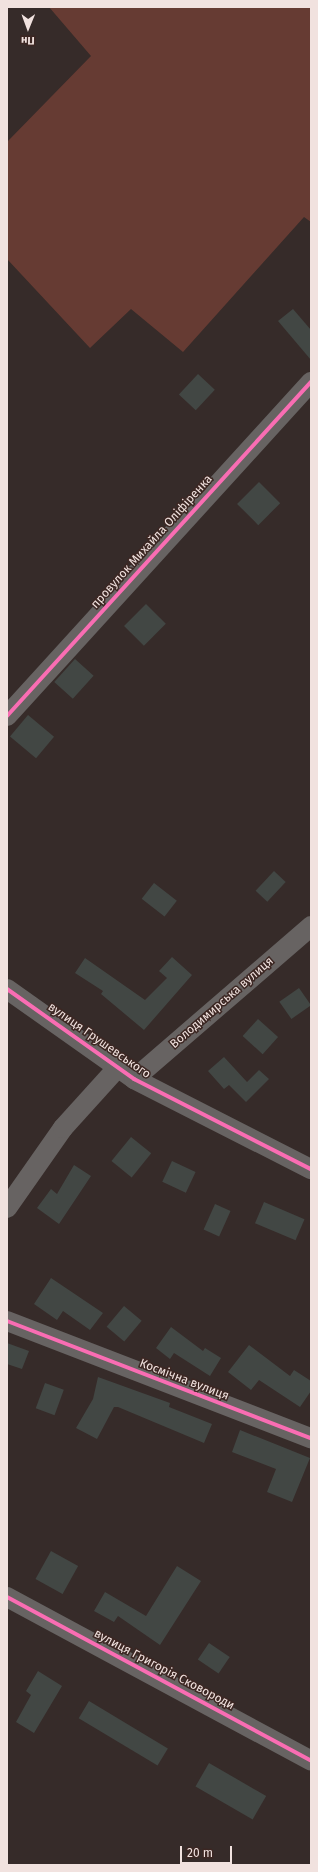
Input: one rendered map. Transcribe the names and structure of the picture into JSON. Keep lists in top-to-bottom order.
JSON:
{
  "streets": {
    "street": [
      "провулок Михайла Оліфіренка",
      "Володимирська вулиця",
      "вулиця Грушевського",
      "Космічна вулиця",
      "вулиця Григорія Сковороди"
    ]
  },
  "crossings": [
    ["Володимирська вулиця", "вулиця Грушевського"]
  ],
  "scale_bar": "20 m",
  "north": "bottom"
}
